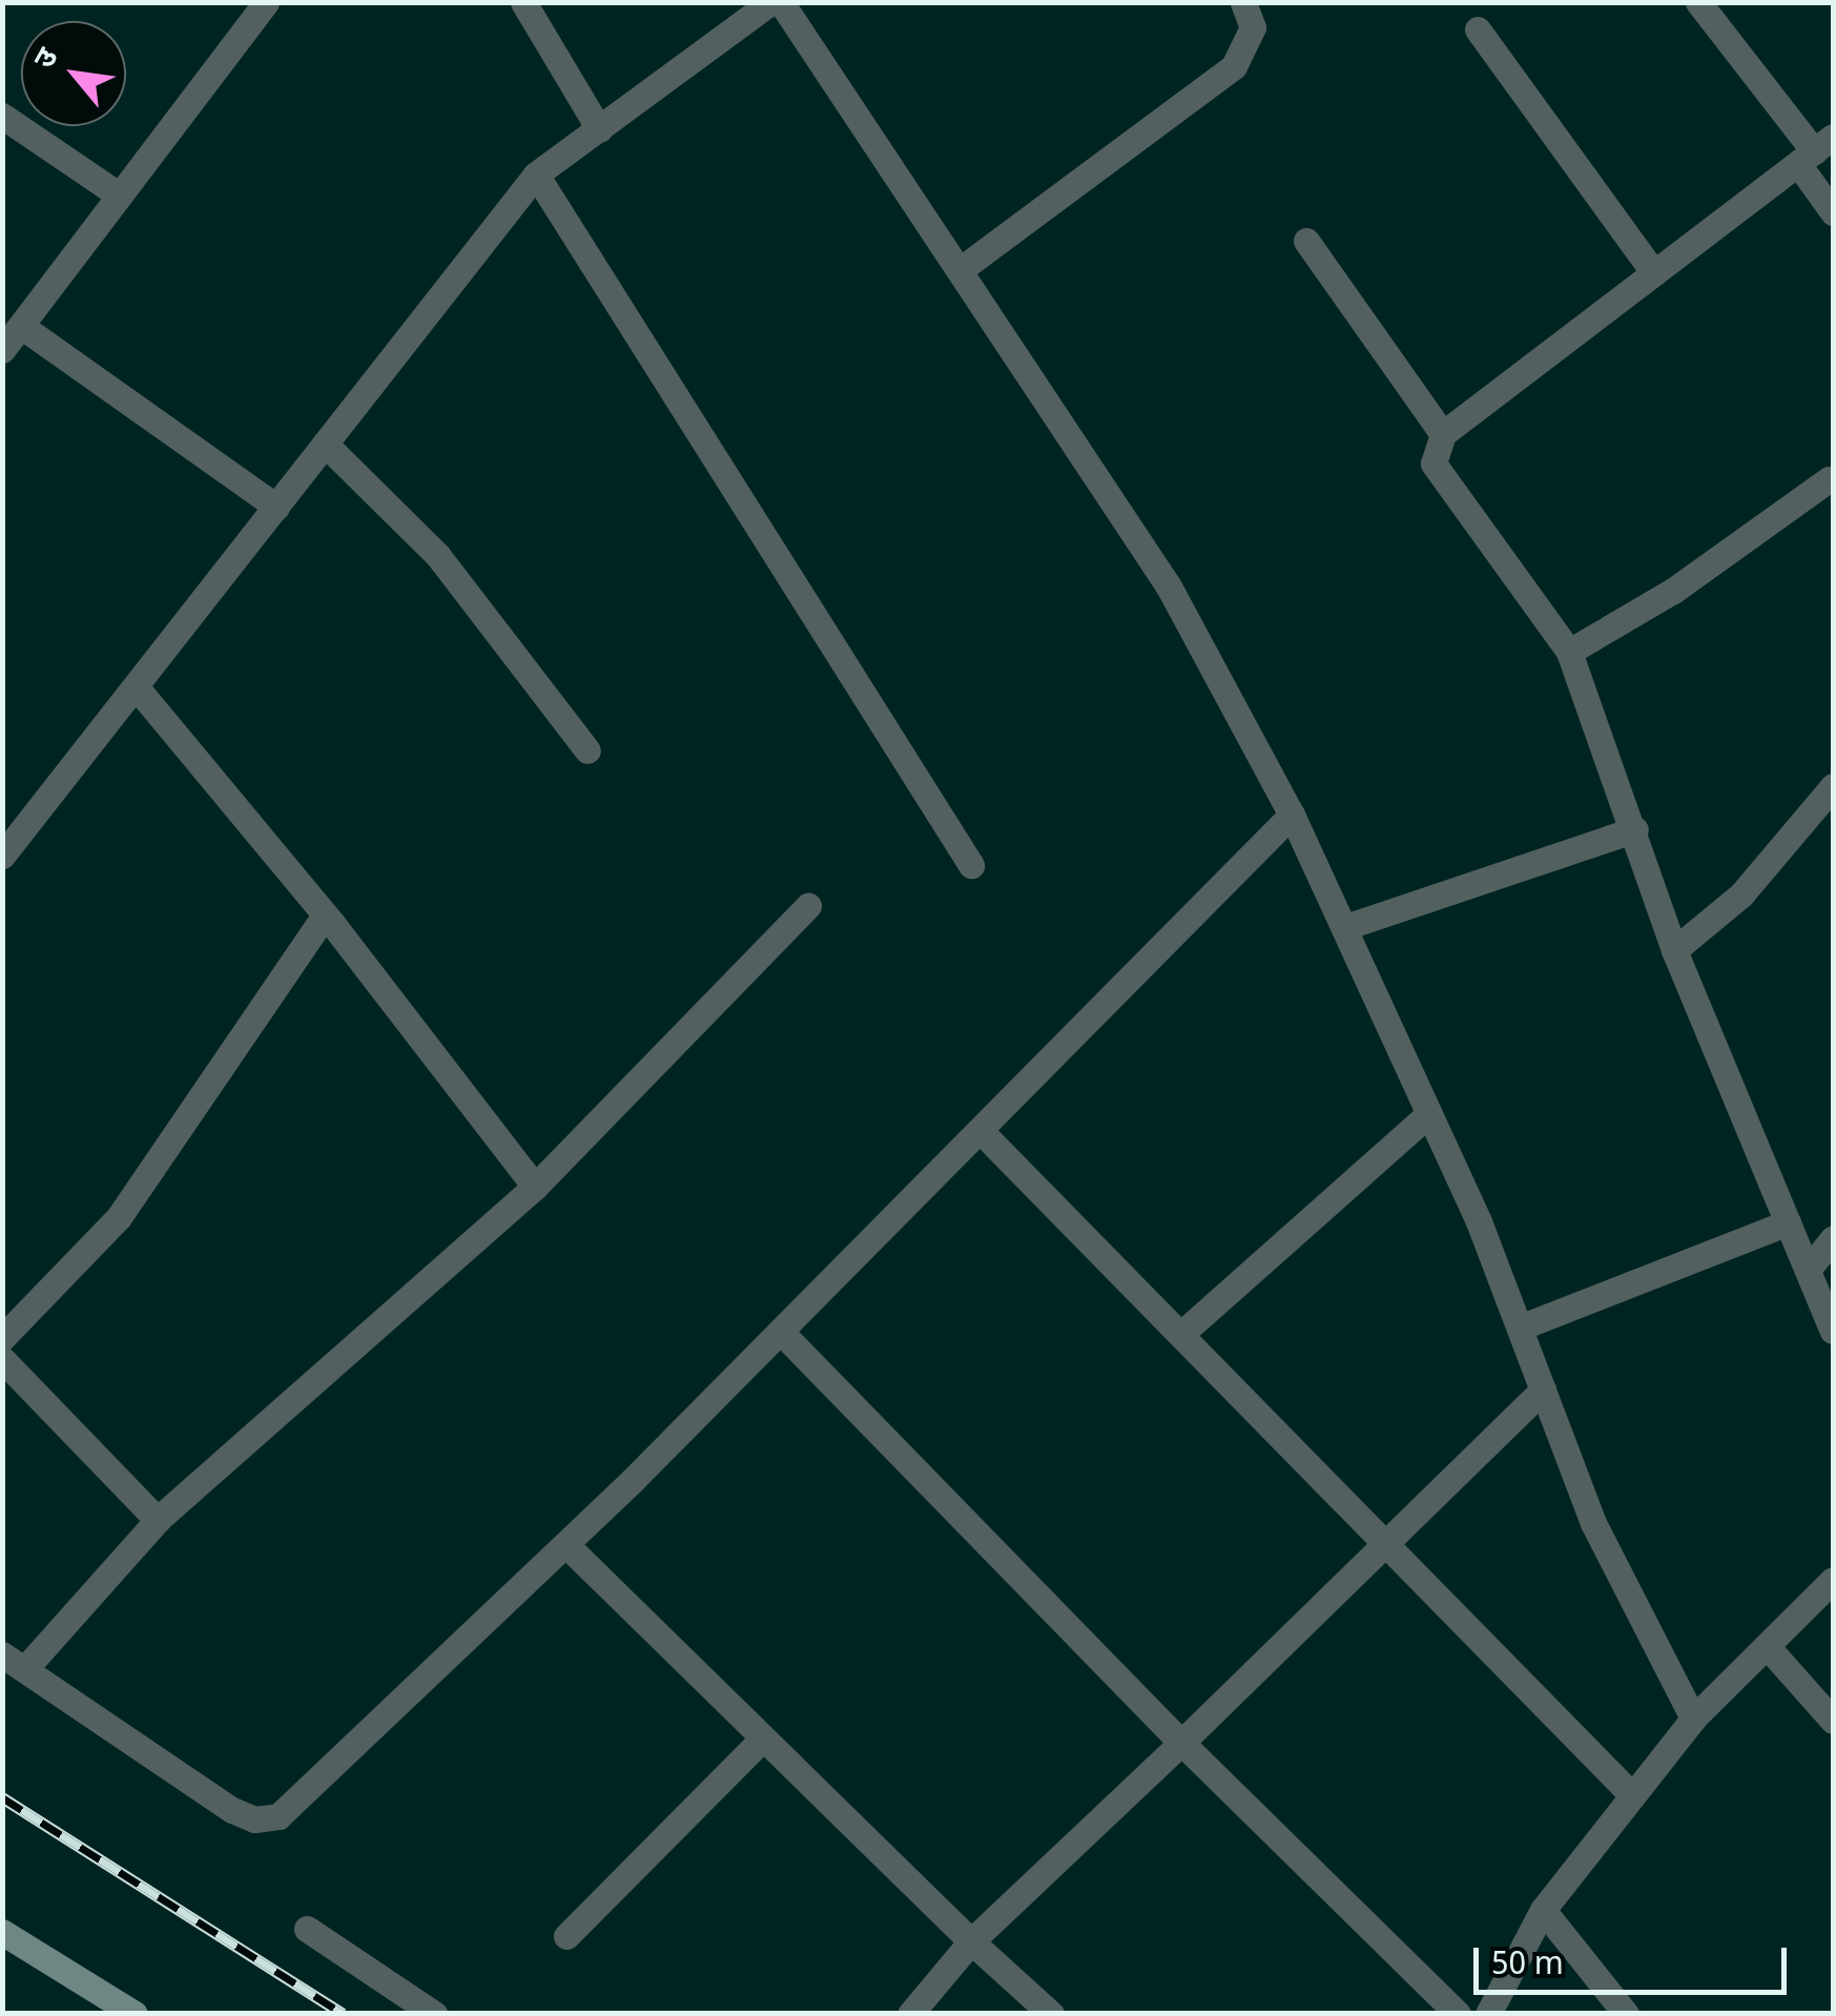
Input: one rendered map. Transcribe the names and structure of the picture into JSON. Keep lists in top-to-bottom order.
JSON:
{
  "scale_bar": "50 m",
  "north": "top left"
}
